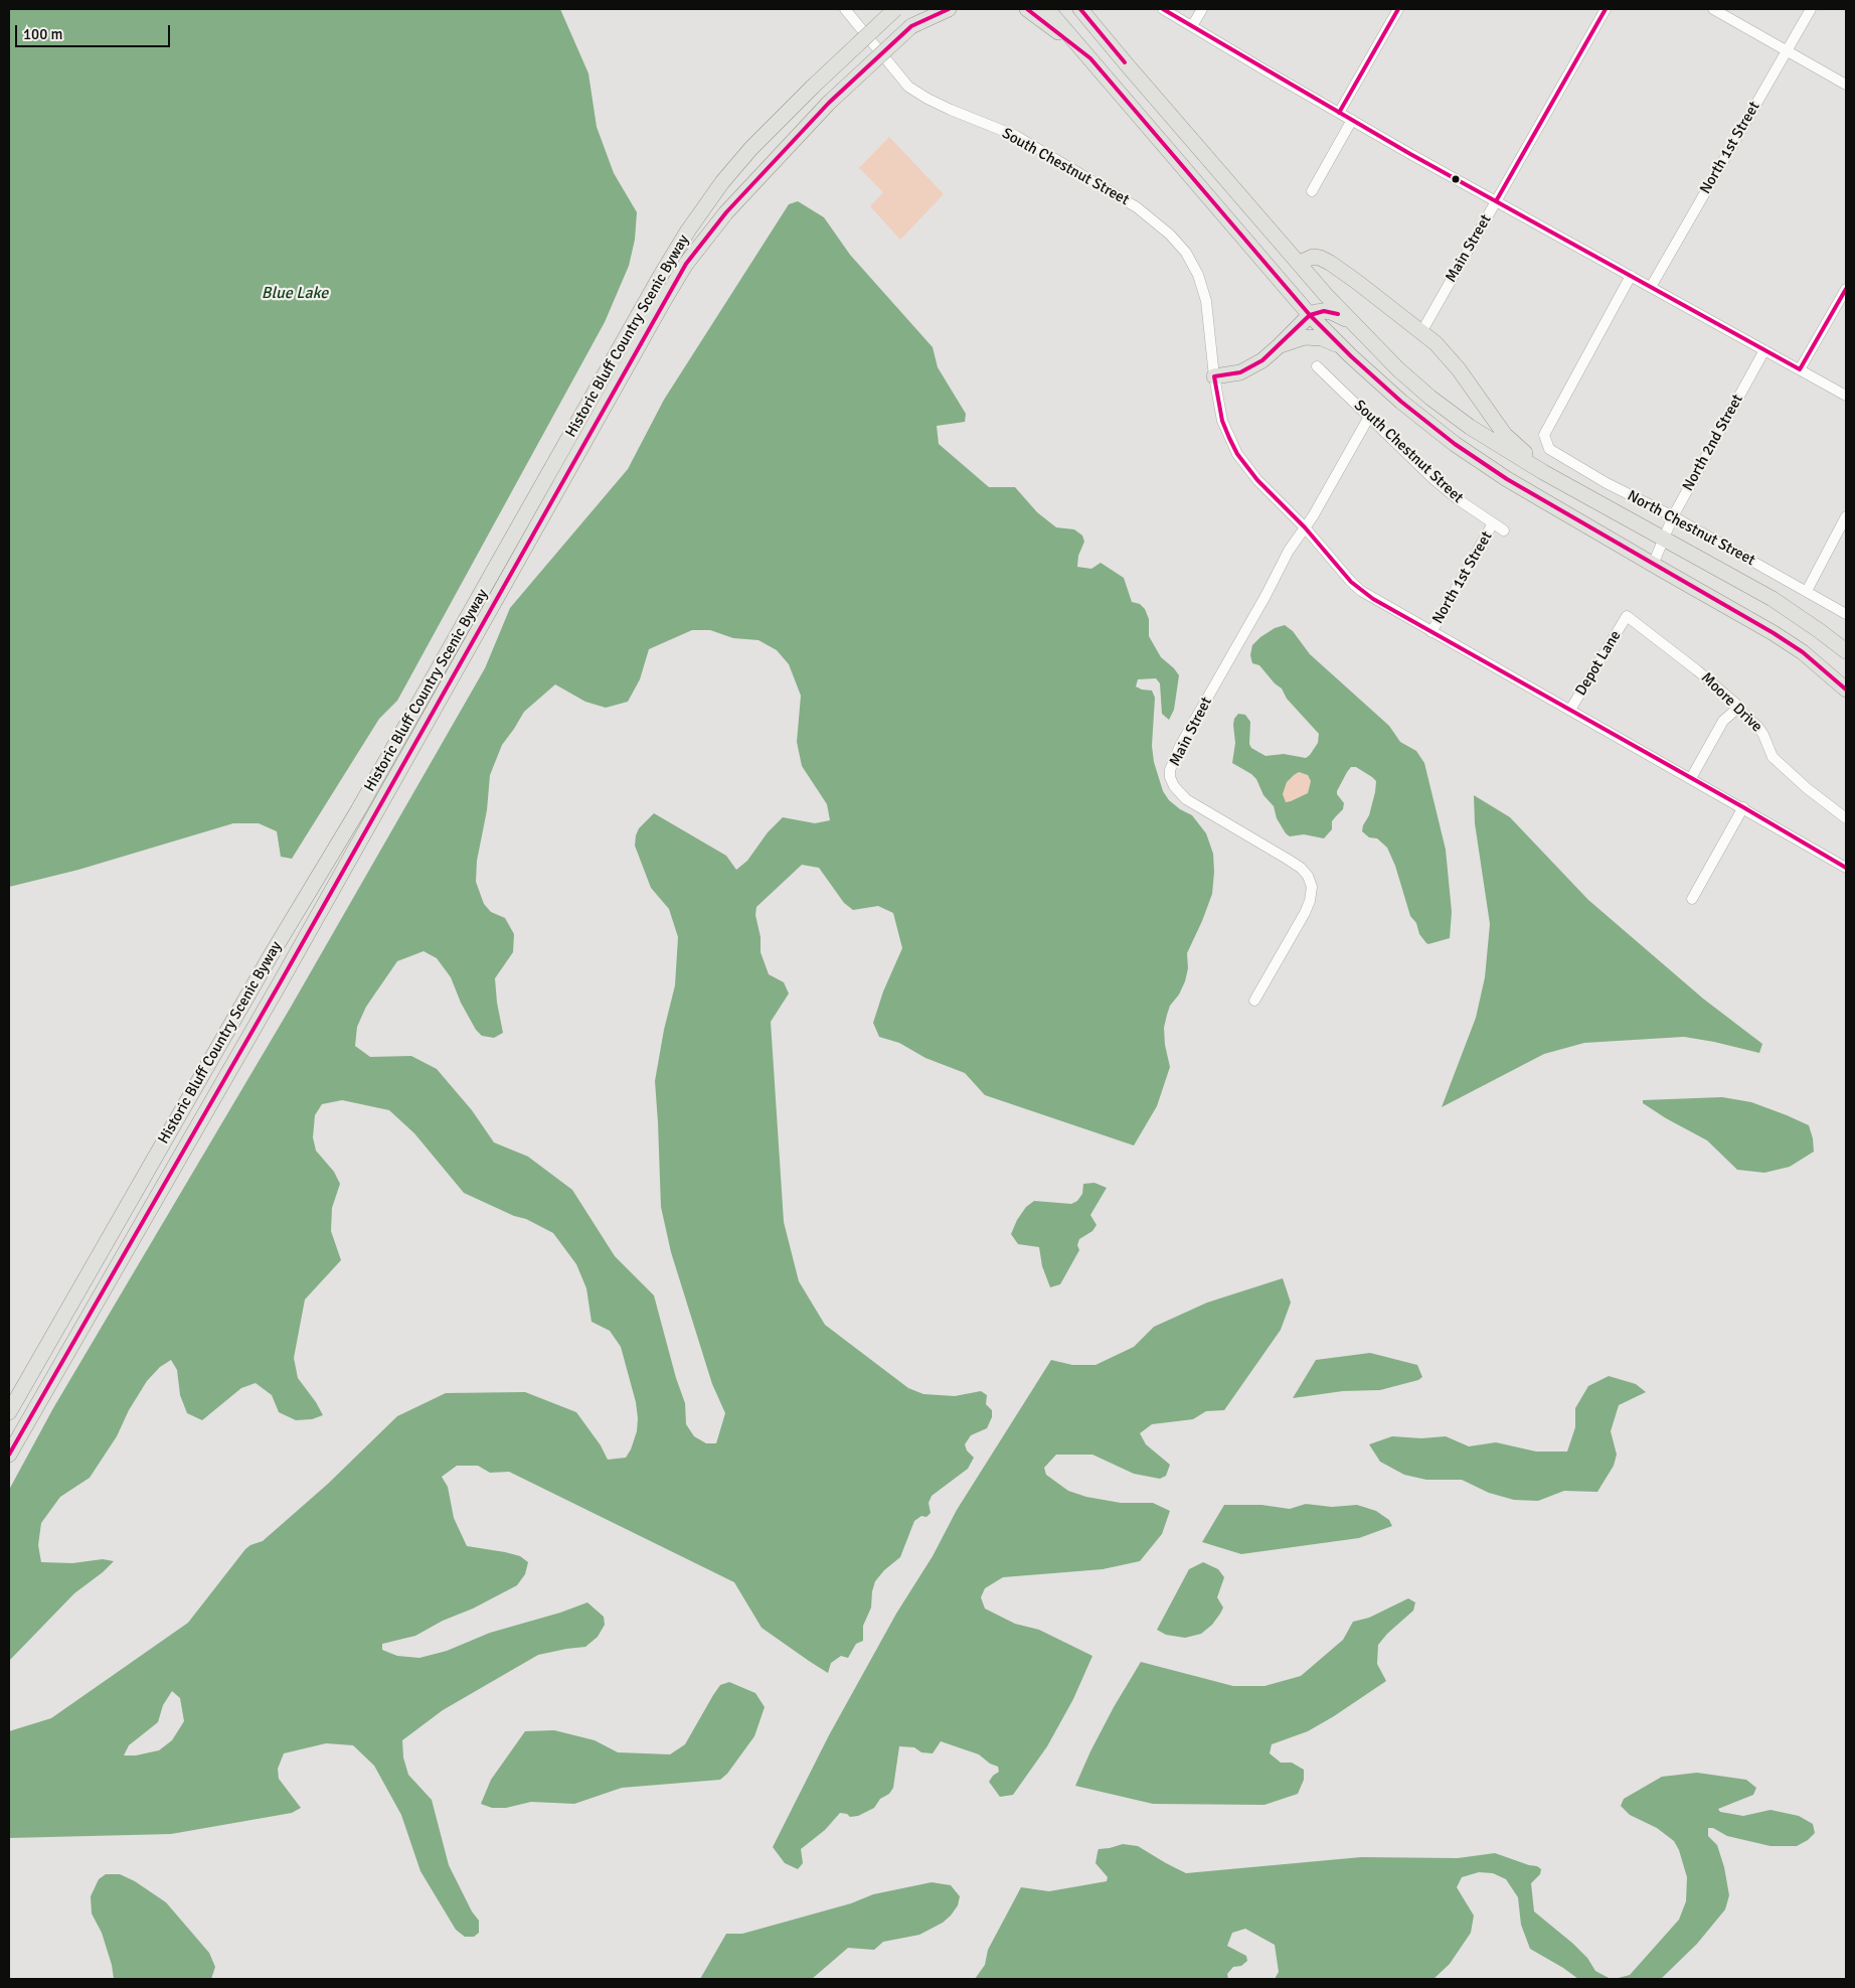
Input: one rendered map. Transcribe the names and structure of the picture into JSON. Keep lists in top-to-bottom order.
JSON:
{
  "streets": {
    "main road": ["Historic Bluff Country Scenic Byway"],
    "street": [
      "North 1st Street",
      "South Chestnut Street",
      "Main Street",
      "North 2nd Street",
      "North Chestnut Street",
      "Depot Lane",
      "Moore Drive"
    ]
  },
  "crossings": [
    ["North 1st Street", "South Chestnut Street"],
    ["South Chestnut Street", "Main Street"],
    ["South Chestnut Street", "Depot Lane"],
    ["North 2nd Street", "North Chestnut Street"],
    ["Depot Lane", "Moore Drive"]
  ],
  "water": ["Blue Lake"],
  "scale_bar": "100 m"
}
